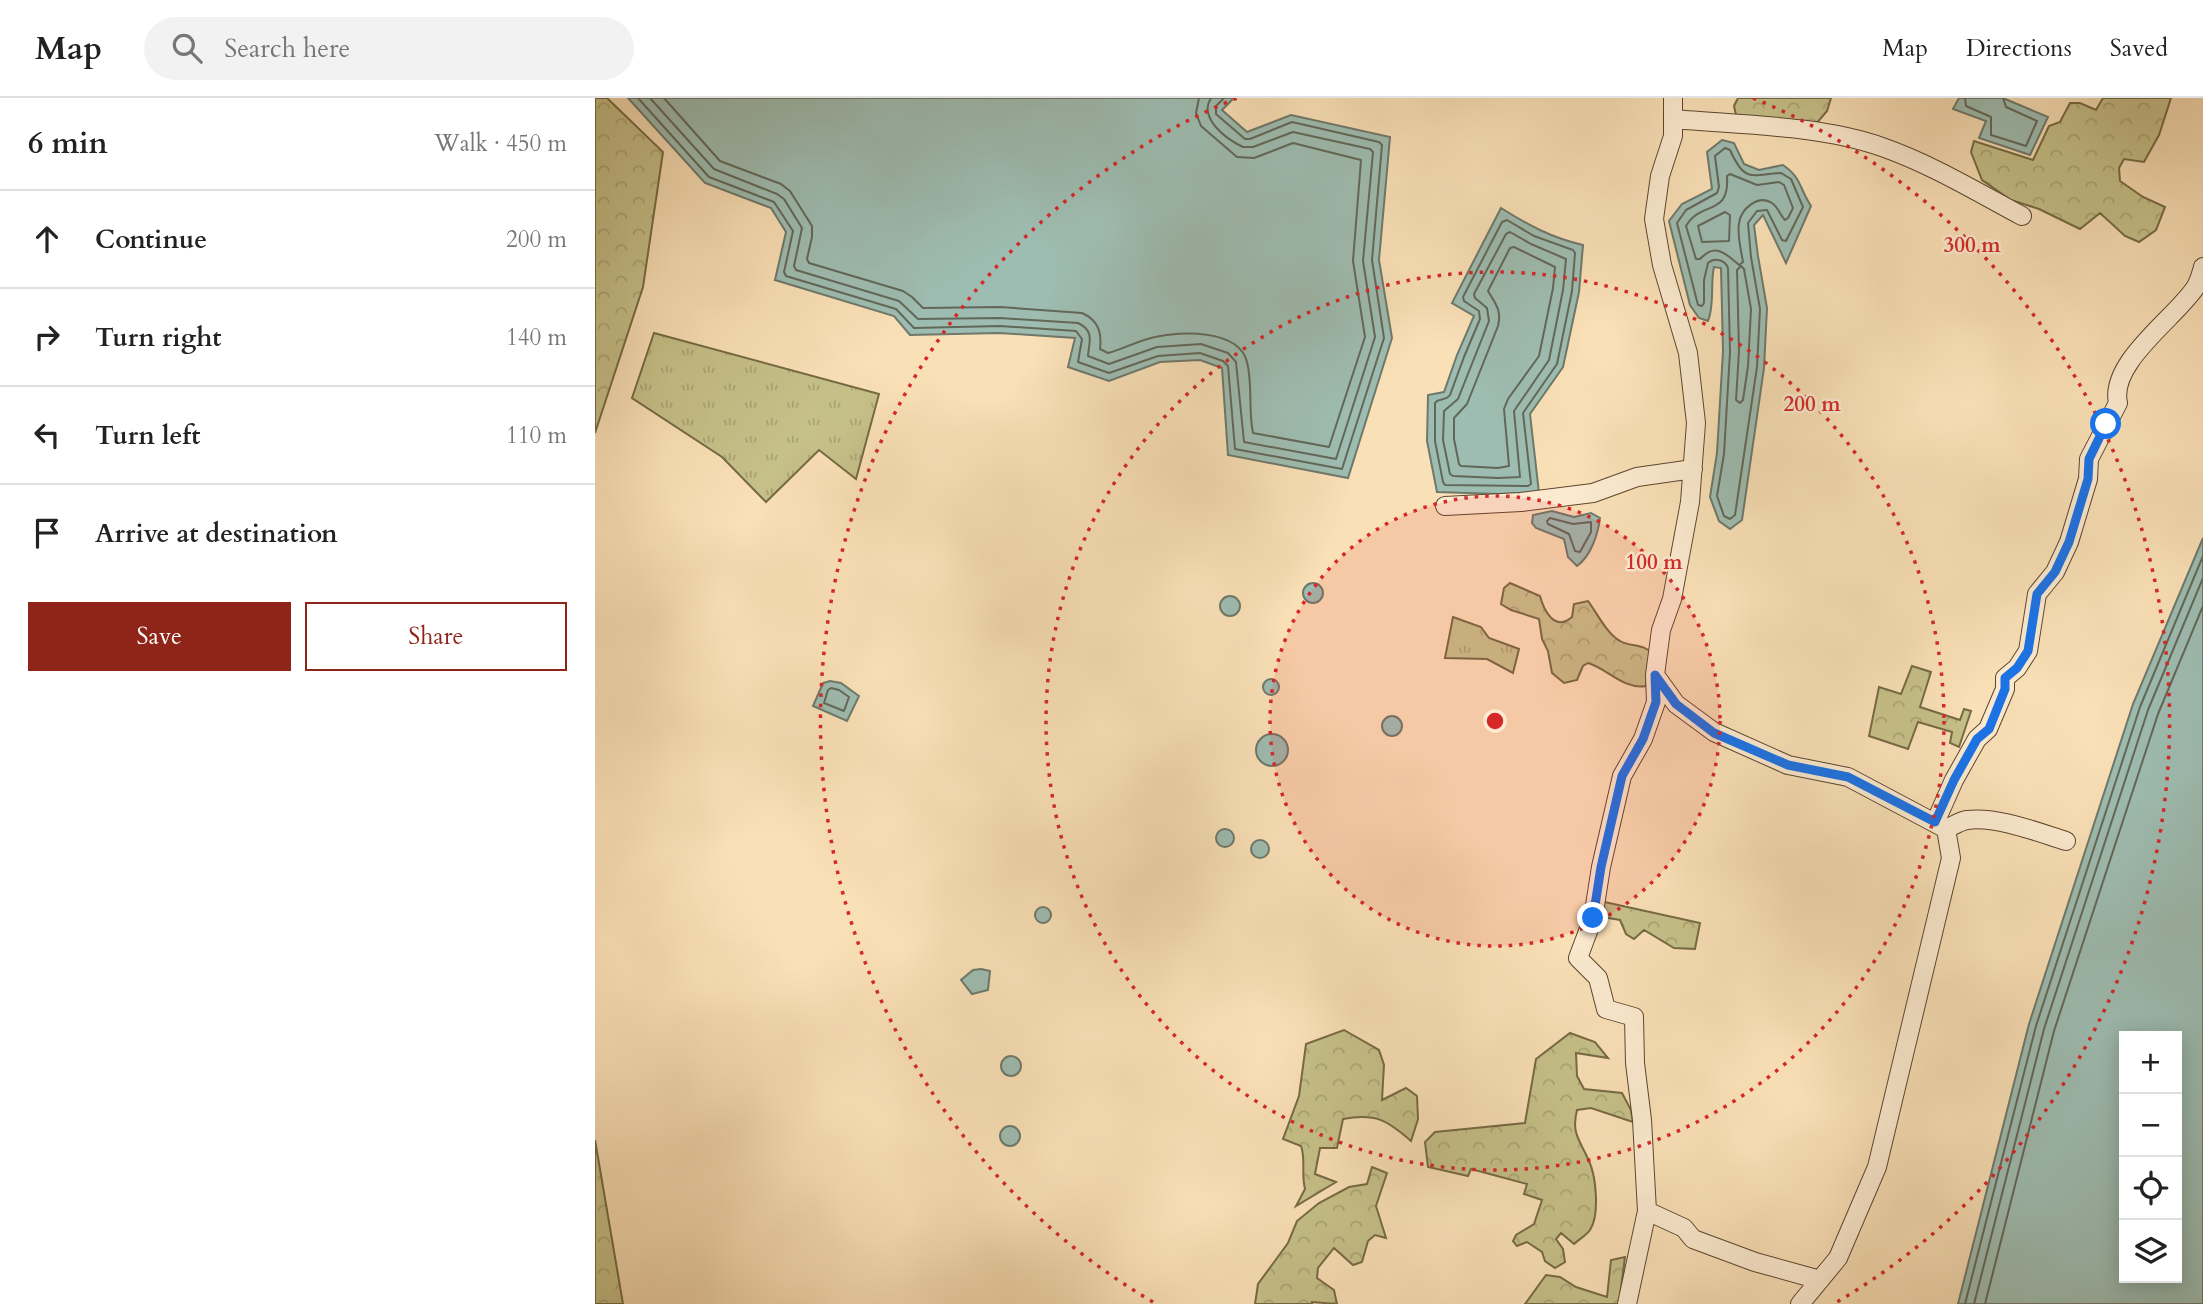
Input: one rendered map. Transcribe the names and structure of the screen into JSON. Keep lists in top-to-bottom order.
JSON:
{
  "page": {
    "header": "Map",
    "search": "Search here",
    "nav": ["Map", "Directions", "Saved"],
    "heading": ["6 min", "Walk · 450 m"],
    "list": [
      ["Continue", "200 m"],
      ["Turn right", "140 m"],
      ["Turn left", "110 m"],
      "Arrive at destination"
    ],
    "buttons": ["Save", "Share"],
    "map_buttons": ["+", "−"]
  },
  "rings": ["300 m", "200 m", "100 m"]
}
